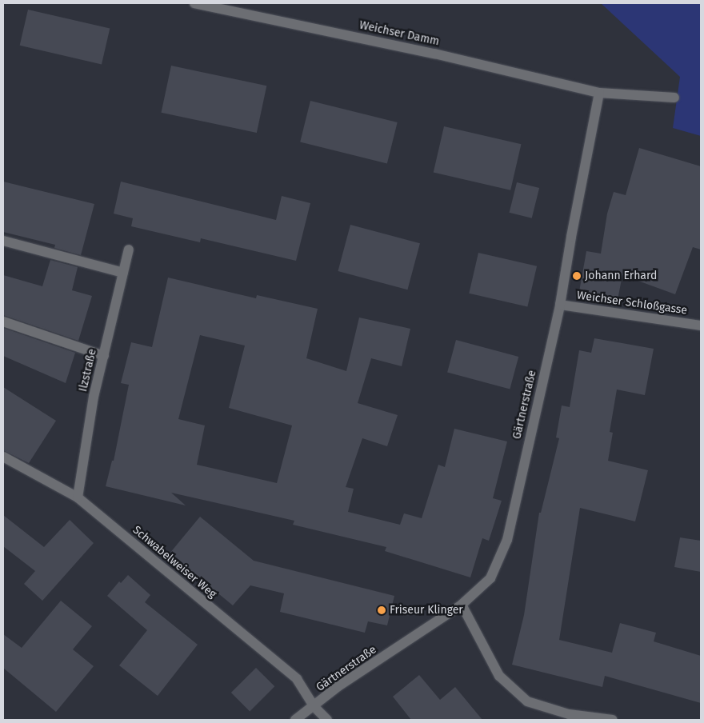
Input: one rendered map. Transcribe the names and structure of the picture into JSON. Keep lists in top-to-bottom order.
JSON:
{
  "streets": {
    "street": [
      "Weichser Damm",
      "Weichser Schloßgasse",
      "Ilzstraße",
      "Gärtnerstraße",
      "Schwabelweiser Weg"
    ]
  },
  "crossings": [
    ["Weichser Damm", "Gärtnerstraße"],
    ["Weichser Schloßgasse", "Gärtnerstraße"],
    ["Ilzstraße", "Schwabelweiser Weg"],
    ["Gärtnerstraße", "Schwabelweiser Weg"]
  ],
  "places": ["Johann Erhard", "Friseur Klinger"]
}
